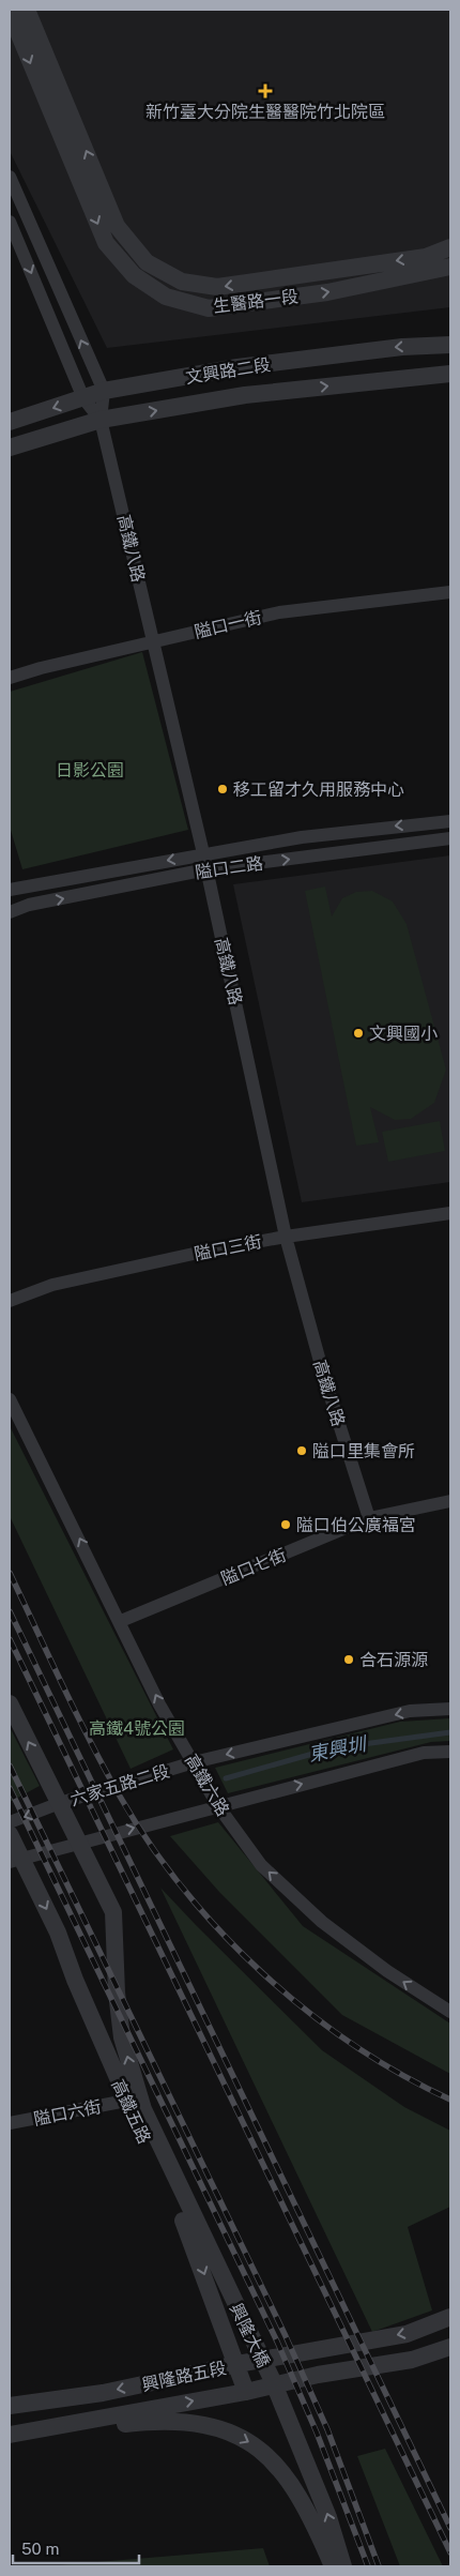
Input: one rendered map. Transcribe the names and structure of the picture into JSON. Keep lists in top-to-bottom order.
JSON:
{
  "streets": {
    "street": [
      "生醫路一段",
      "文興路二段",
      "高鐵八路",
      "隘口一街",
      "隘口二路",
      "隘口三街",
      "隘口七街",
      "六家五路二段",
      "高鐵六路",
      "高鐵五路",
      "隘口六街",
      "興隆大橋",
      "興隆路五段"
    ]
  },
  "crossings": [
    ["文興路二段", "高鐵八路"],
    ["高鐵八路", "隘口一街"],
    ["高鐵八路", "隘口二路"],
    ["高鐵八路", "隘口三街"],
    ["高鐵八路", "隘口七街"],
    ["隘口七街", "高鐵六路"],
    ["六家五路二段", "高鐵六路"],
    ["六家五路二段", "高鐵五路"],
    ["高鐵五路", "隘口六街"],
    ["高鐵五路", "興隆大橋"],
    ["高鐵五路", "興隆路五段"]
  ],
  "one_way": ["高鐵六路", "興隆大橋"],
  "water": ["東興圳"],
  "parks": ["日影公園", "高鐵4號公園"],
  "places": {
    "health": ["新竹臺大分院生醫醫院竹北院區"],
    "other": [
      "移工留才久用服務中心",
      "文興國小",
      "隘口里集會所",
      "隘口伯公廣福宮",
      "合石源源"
    ]
  },
  "scale_bar": "50 m"
}
